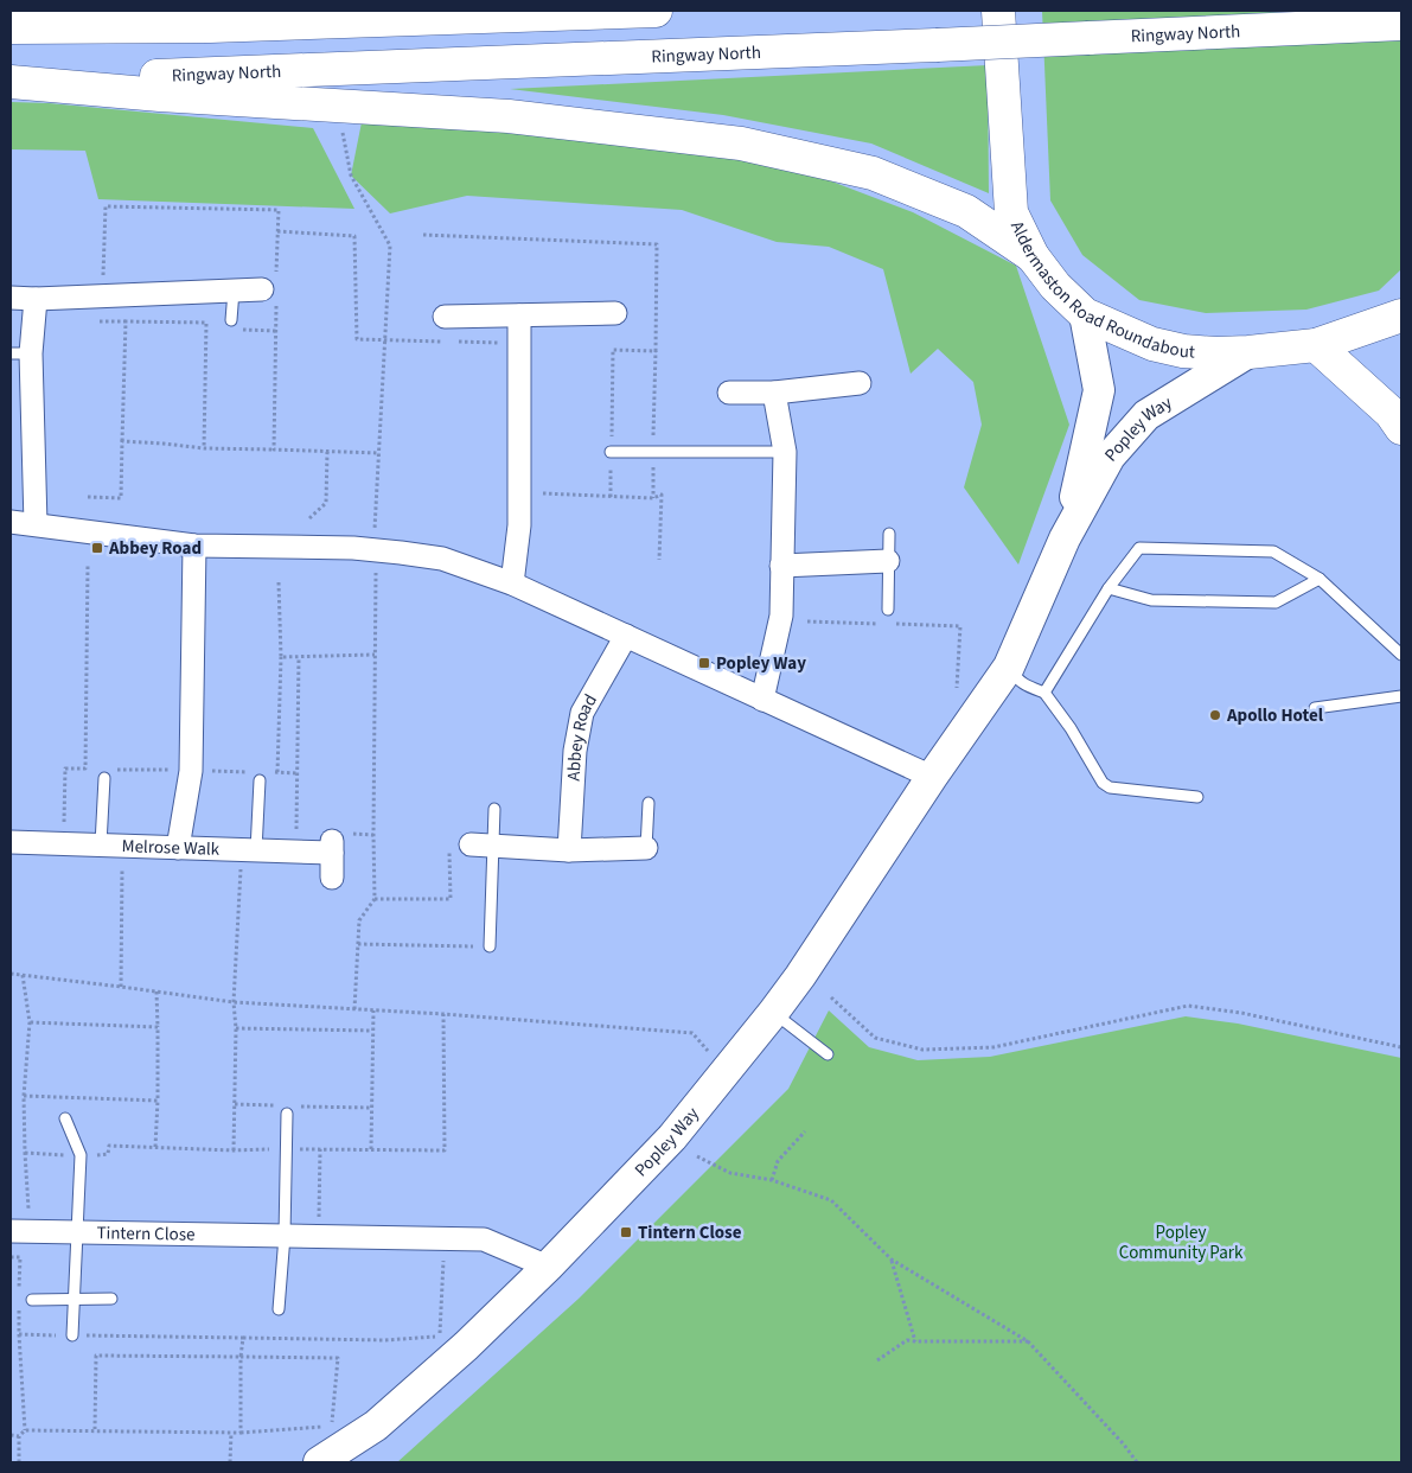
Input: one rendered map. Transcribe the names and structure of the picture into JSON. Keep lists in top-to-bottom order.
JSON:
{
  "streets": {
    "main road": ["Ringway North", "Aldermaston Road Roundabout"],
    "street": [
      "Popley Way",
      "Abbey Road",
      "Melrose Walk",
      "Tintern Close"
    ]
  },
  "crossings": [
    ["Aldermaston Road Roundabout", "Popley Way"],
    ["Popley Way", "Tintern Close"]
  ],
  "parks": ["Popley Community Park"],
  "places": {
    "transit": ["Abbey Road", "Popley Way", "Tintern Close"],
    "other": ["Apollo Hotel"]
  }
}
